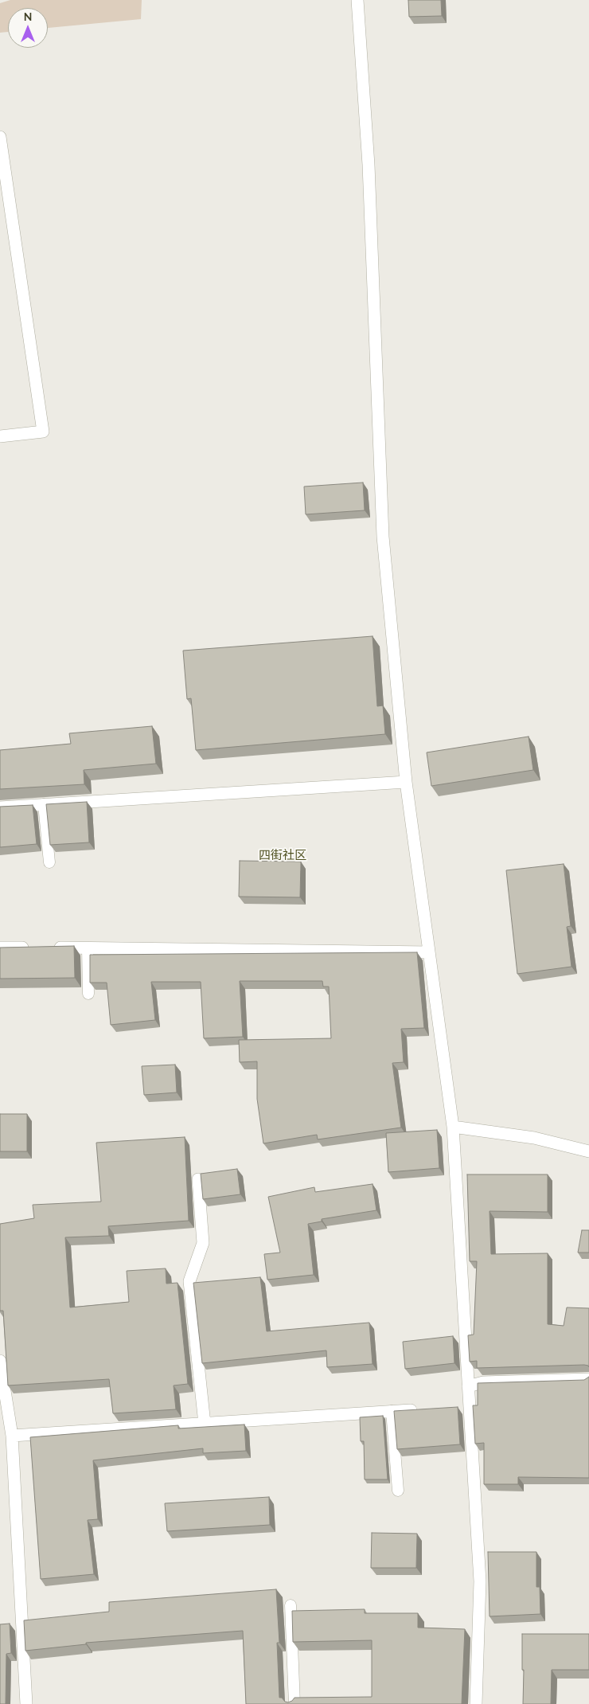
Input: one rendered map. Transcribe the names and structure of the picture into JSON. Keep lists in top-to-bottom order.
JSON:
{
  "districts": ["四街社区"],
  "north": "top"
}
